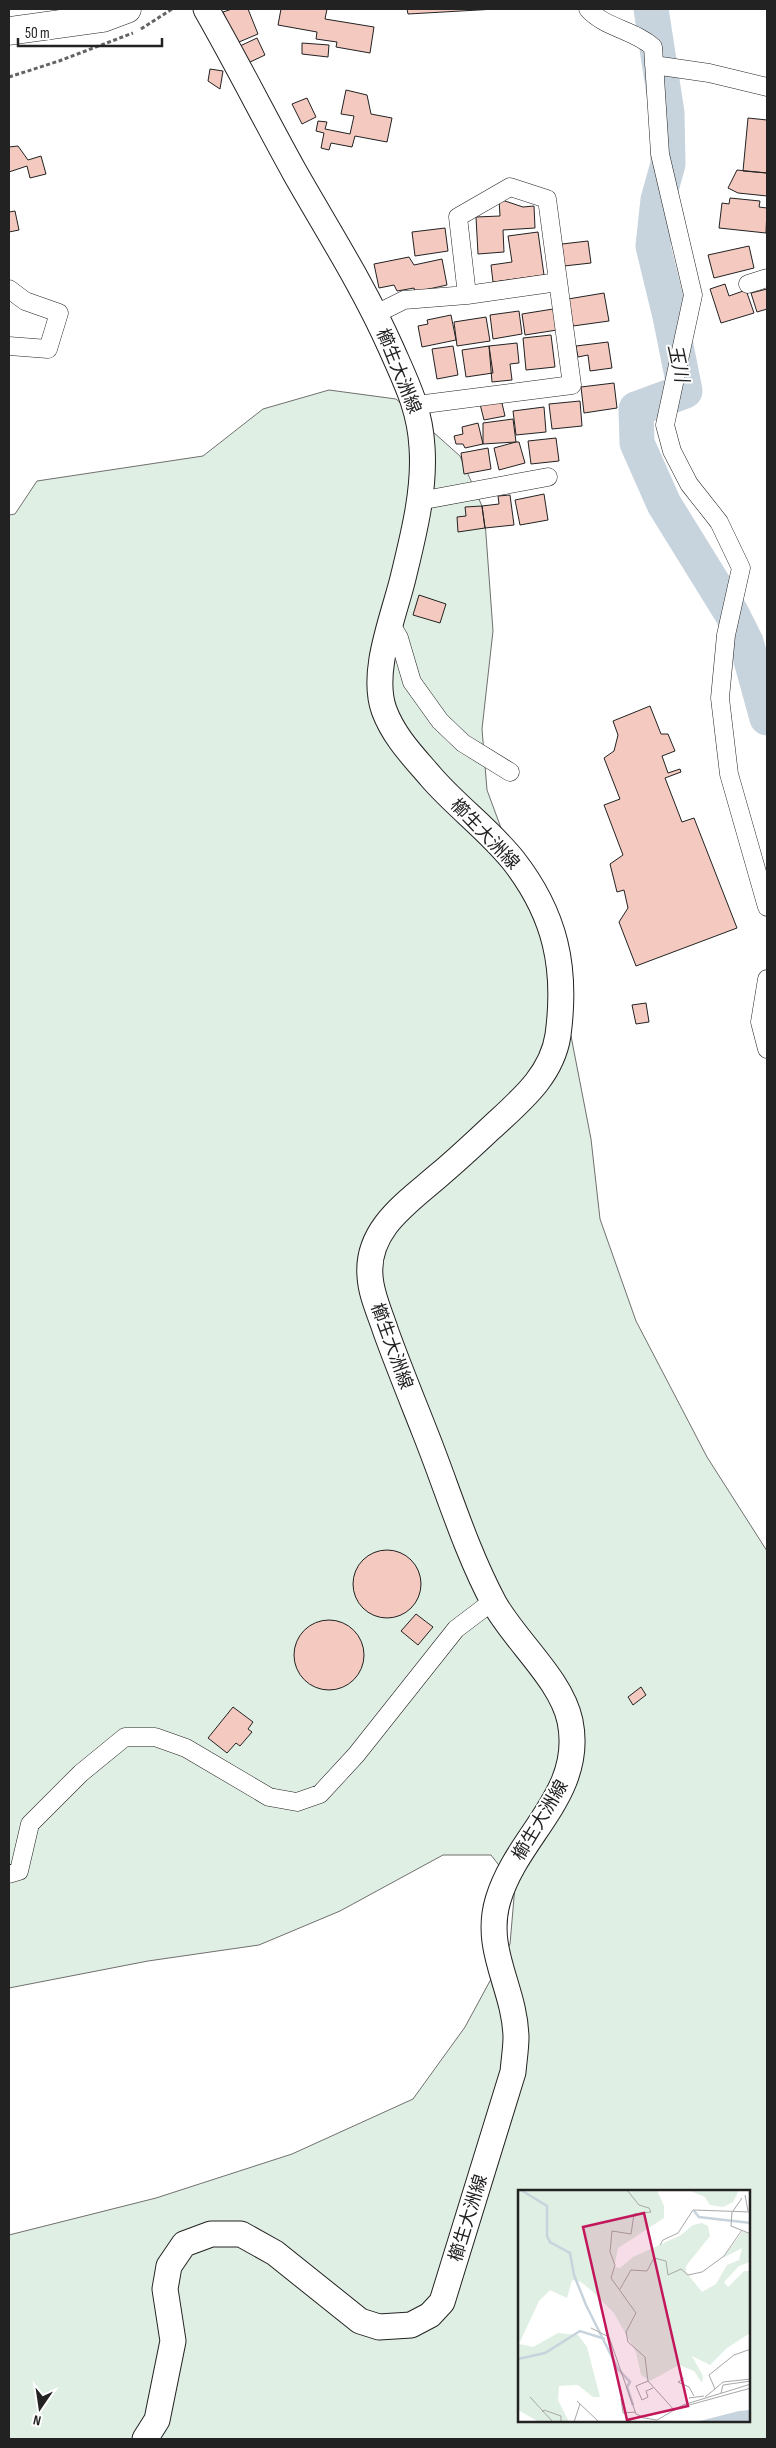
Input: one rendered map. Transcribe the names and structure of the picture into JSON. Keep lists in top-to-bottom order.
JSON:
{
  "streets": {
    "main road": ["櫛生大洲線"]
  },
  "water": ["玉川"],
  "scale_bar": "50 m",
  "north": "bottom"
}
